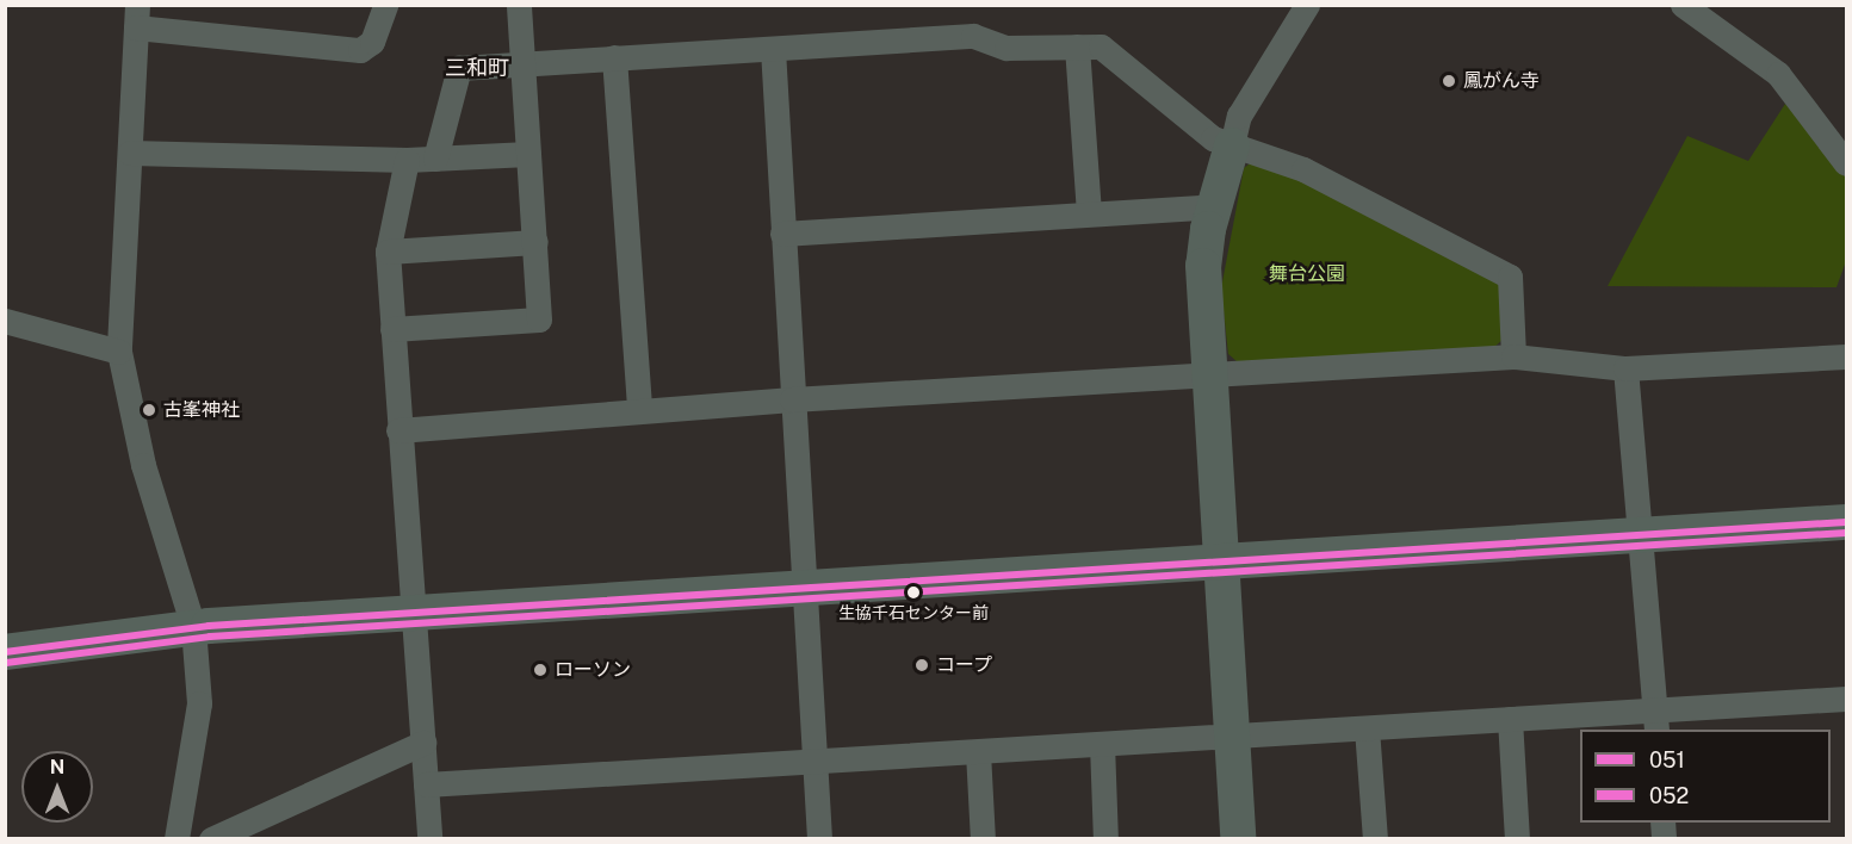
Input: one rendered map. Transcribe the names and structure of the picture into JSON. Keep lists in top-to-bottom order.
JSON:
{
  "districts": ["三和町"],
  "parks": ["舞台公園"],
  "places": [
    "鳳がん寺",
    "古峯神社",
    "生協千石センター前",
    "コープ",
    "ローソン"
  ],
  "lines": ["transit line 051", "transit line 052"],
  "legend": ["051", "052"],
  "north": "top"
}
